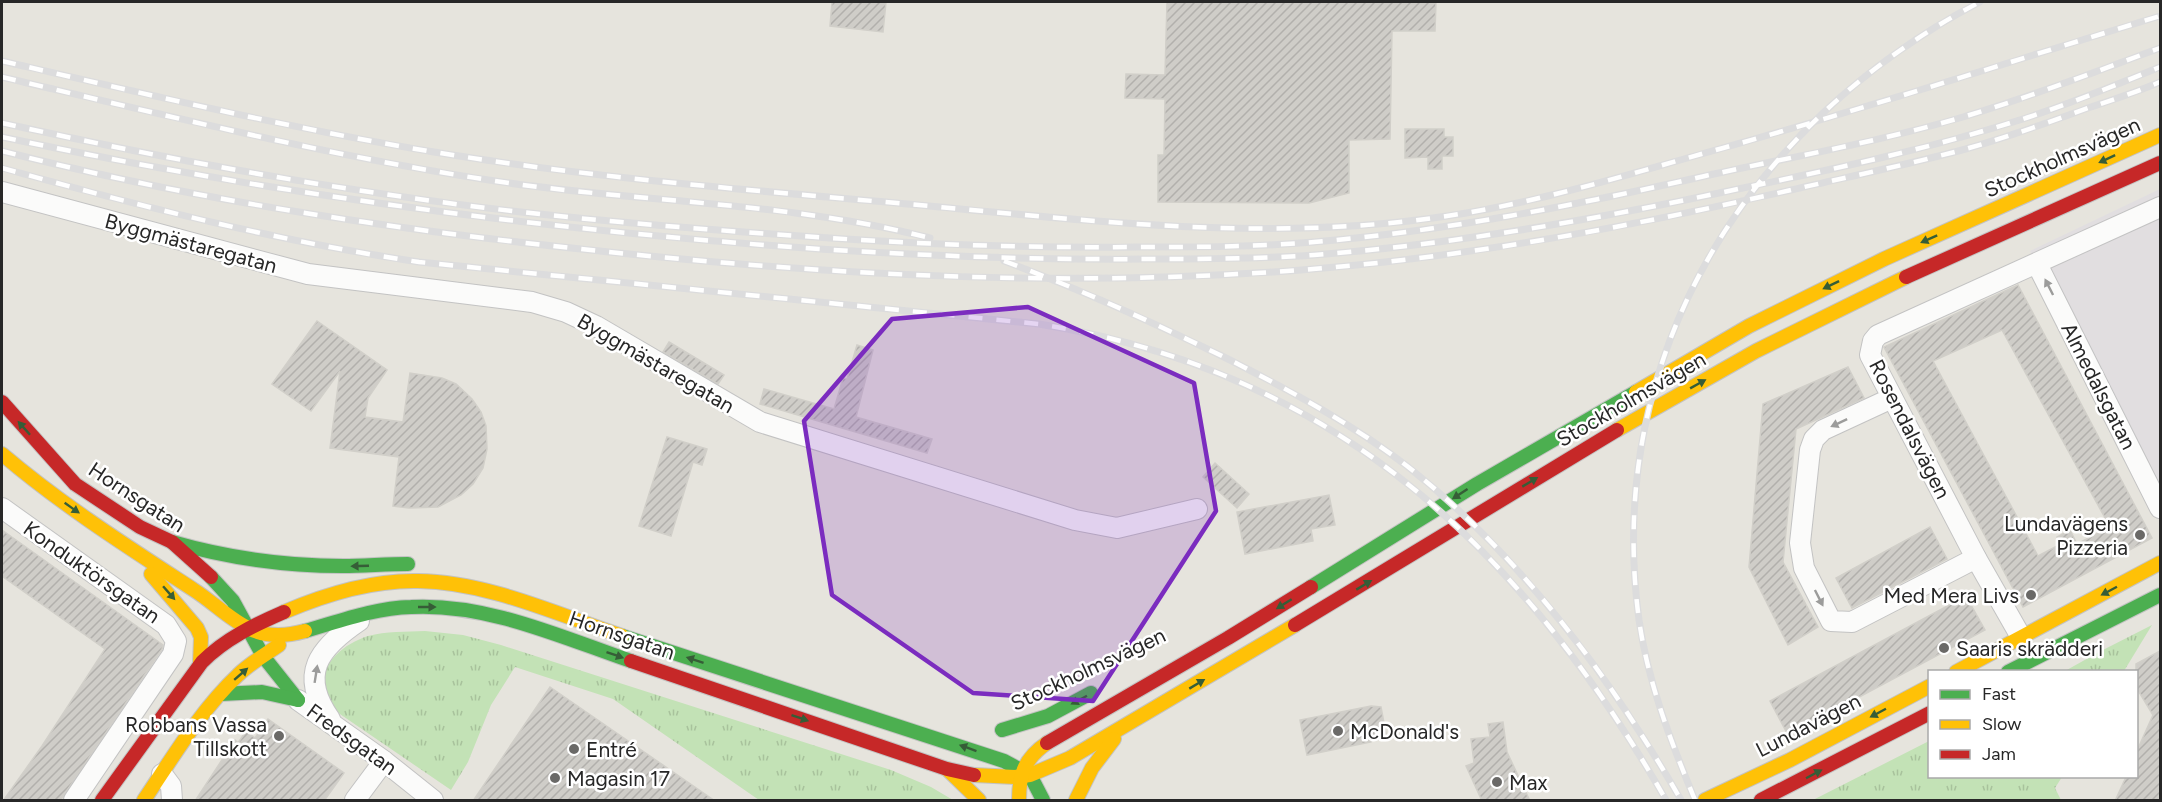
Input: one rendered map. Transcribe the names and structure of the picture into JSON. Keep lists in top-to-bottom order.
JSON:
{
  "streets": {
    "main road": ["Stockholmsvägen", "Hornsgatan", "Lundavägen"],
    "street": [
      "Byggmästaregatan",
      "Almedalsgatan",
      "Rosendalsvägen",
      "Konduktörsgatan",
      "Fredsgatan"
    ]
  },
  "crossings": [
    ["Stockholmsvägen", "Hornsgatan"],
    ["Almedalsgatan", "Rosendalsvägen"]
  ],
  "one_way": ["Almedalsgatan"],
  "places": [
    "Lundavägens Pizzeria",
    "Med Mera Livs",
    "Saaris skrädderi",
    "McDonald's",
    "Robbans Vassa Tillskott",
    "Entré",
    "Magasin 17",
    "Max"
  ],
  "legend": ["Fast", "Slow", "Jam"]
}
